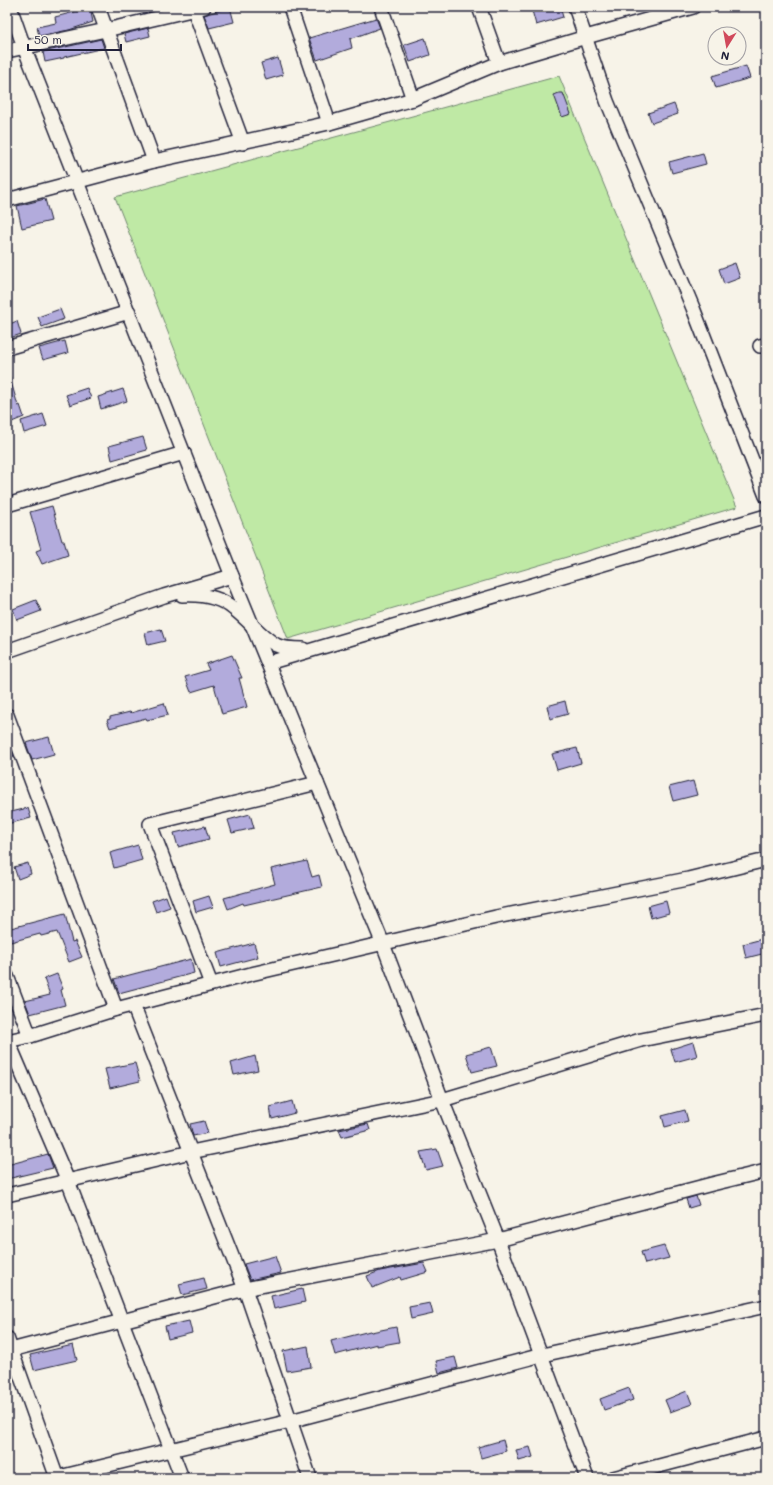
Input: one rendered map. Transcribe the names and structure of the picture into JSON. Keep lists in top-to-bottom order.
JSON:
{
  "scale_bar": "50 m",
  "north": "bottom"
}
